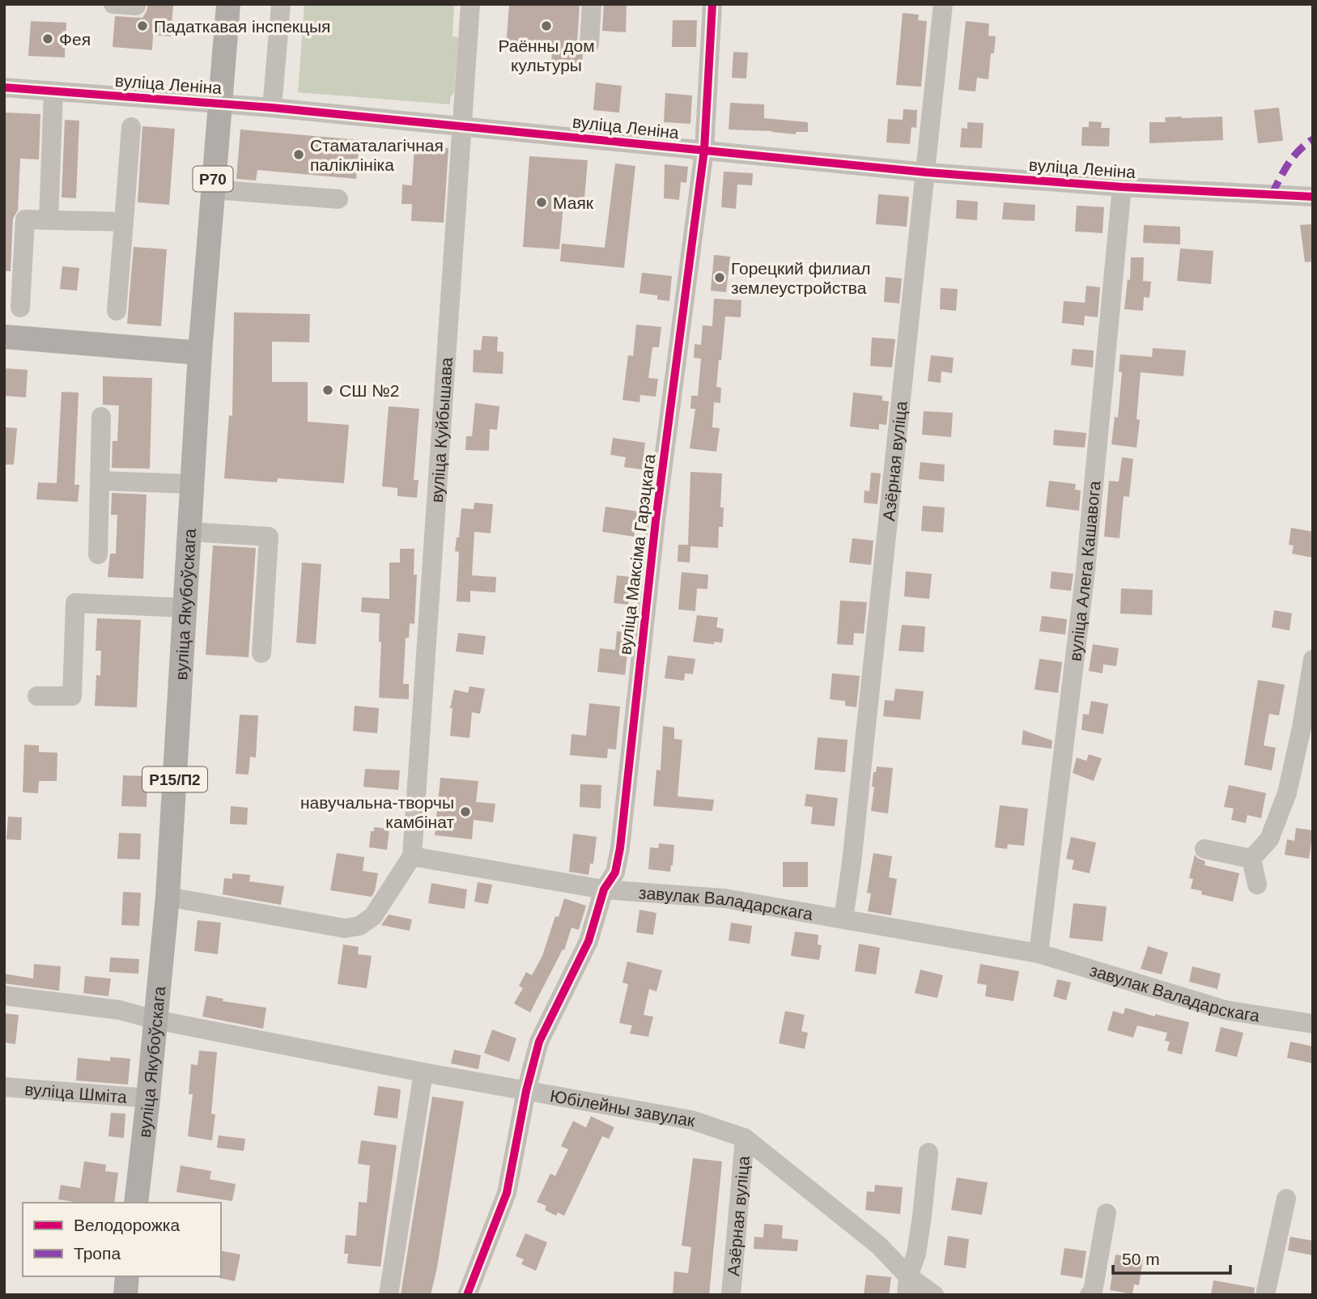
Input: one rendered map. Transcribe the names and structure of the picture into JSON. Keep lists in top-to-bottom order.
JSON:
{
  "streets": {
    "main road": ["Р70", "вуліца Якубоўскага", "Р15/П2"],
    "street": [
      "вуліца Леніна",
      "вуліца Куйбышава",
      "Азёрная вуліца",
      "вуліца Максіма Гарэцкага",
      "вуліца Алега Кашавога",
      "завулак Валадарскага",
      "вуліца Шміта",
      "Юбілейны завулак"
    ]
  },
  "crossings": [
    ["вуліца Леніна", "вуліца Куйбышава"],
    ["вуліца Леніна", "Азёрная вуліца"],
    ["вуліца Леніна", "вуліца Максіма Гарэцкага"],
    ["вуліца Леніна", "вуліца Алега Кашавога"],
    ["вуліца Леніна", "вуліца Якубоўскага"],
    ["вуліца Куйбышава", "завулак Валадарскага"],
    ["Азёрная вуліца", "завулак Валадарскага"],
    ["Азёрная вуліца", "Юбілейны завулак"],
    ["вуліца Максіма Гарэцкага", "завулак Валадарскага"],
    ["вуліца Максіма Гарэцкага", "Юбілейны завулак"],
    ["вуліца Алега Кашавога", "завулак Валадарскага"],
    ["вуліца Якубоўскага", "вуліца Шміта"],
    ["вуліца Якубоўскага", "Юбілейны завулак"]
  ],
  "places": [
    "Падаткавая інспекцыя",
    "Раённы дом культуры",
    "Фея",
    "Стаматалагічная паліклініка",
    "Маяк",
    "Горецкий филиал землеустройства",
    "СШ №2",
    "навучальна-творчы камбінат"
  ],
  "legend": ["Велодорожка", "Тропа"],
  "scale_bar": "50 m"
}
